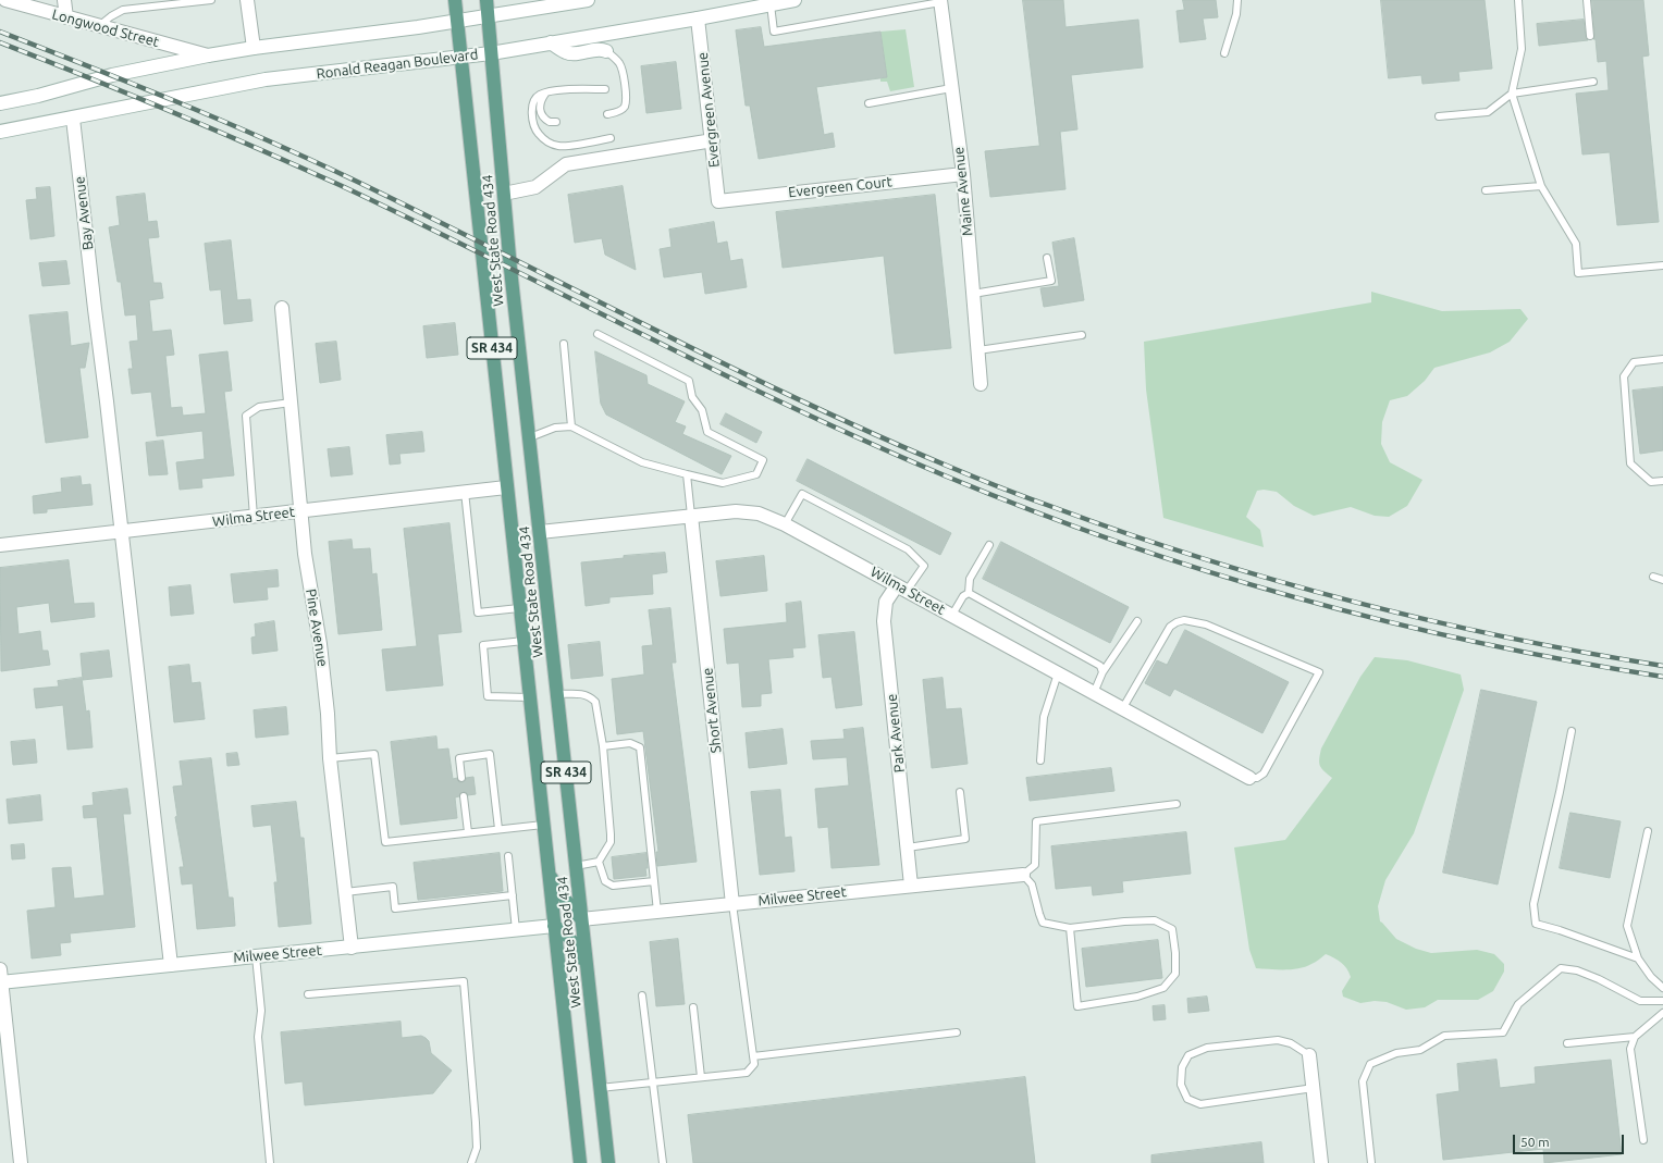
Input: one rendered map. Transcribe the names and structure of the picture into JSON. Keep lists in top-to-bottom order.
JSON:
{
  "streets": {
    "main road": ["West State Road 434", "SR 434"],
    "street": [
      "Longwood Street",
      "Ronald Reagan Boulevard",
      "Evergreen Avenue",
      "Evergreen Court",
      "Maine Avenue",
      "Bay Avenue",
      "Wilma Street",
      "Pine Avenue",
      "Short Avenue",
      "Park Avenue",
      "Milwee Street"
    ]
  },
  "crossings": [
    ["Ronald Reagan Boulevard", "Evergreen Avenue"],
    ["Ronald Reagan Boulevard", "Bay Avenue"],
    ["Ronald Reagan Boulevard", "West State Road 434"],
    ["Evergreen Avenue", "Evergreen Court"],
    ["Evergreen Court", "Maine Avenue"],
    ["Bay Avenue", "Wilma Street"],
    ["Bay Avenue", "Milwee Street"],
    ["West State Road 434", "SR 434"],
    ["West State Road 434", "Wilma Street"],
    ["West State Road 434", "Milwee Street"],
    ["Wilma Street", "Pine Avenue"],
    ["Wilma Street", "Short Avenue"],
    ["Wilma Street", "Park Avenue"],
    ["Pine Avenue", "Milwee Street"],
    ["Short Avenue", "Milwee Street"],
    ["Park Avenue", "Milwee Street"]
  ],
  "scale_bar": "50 m"
}
